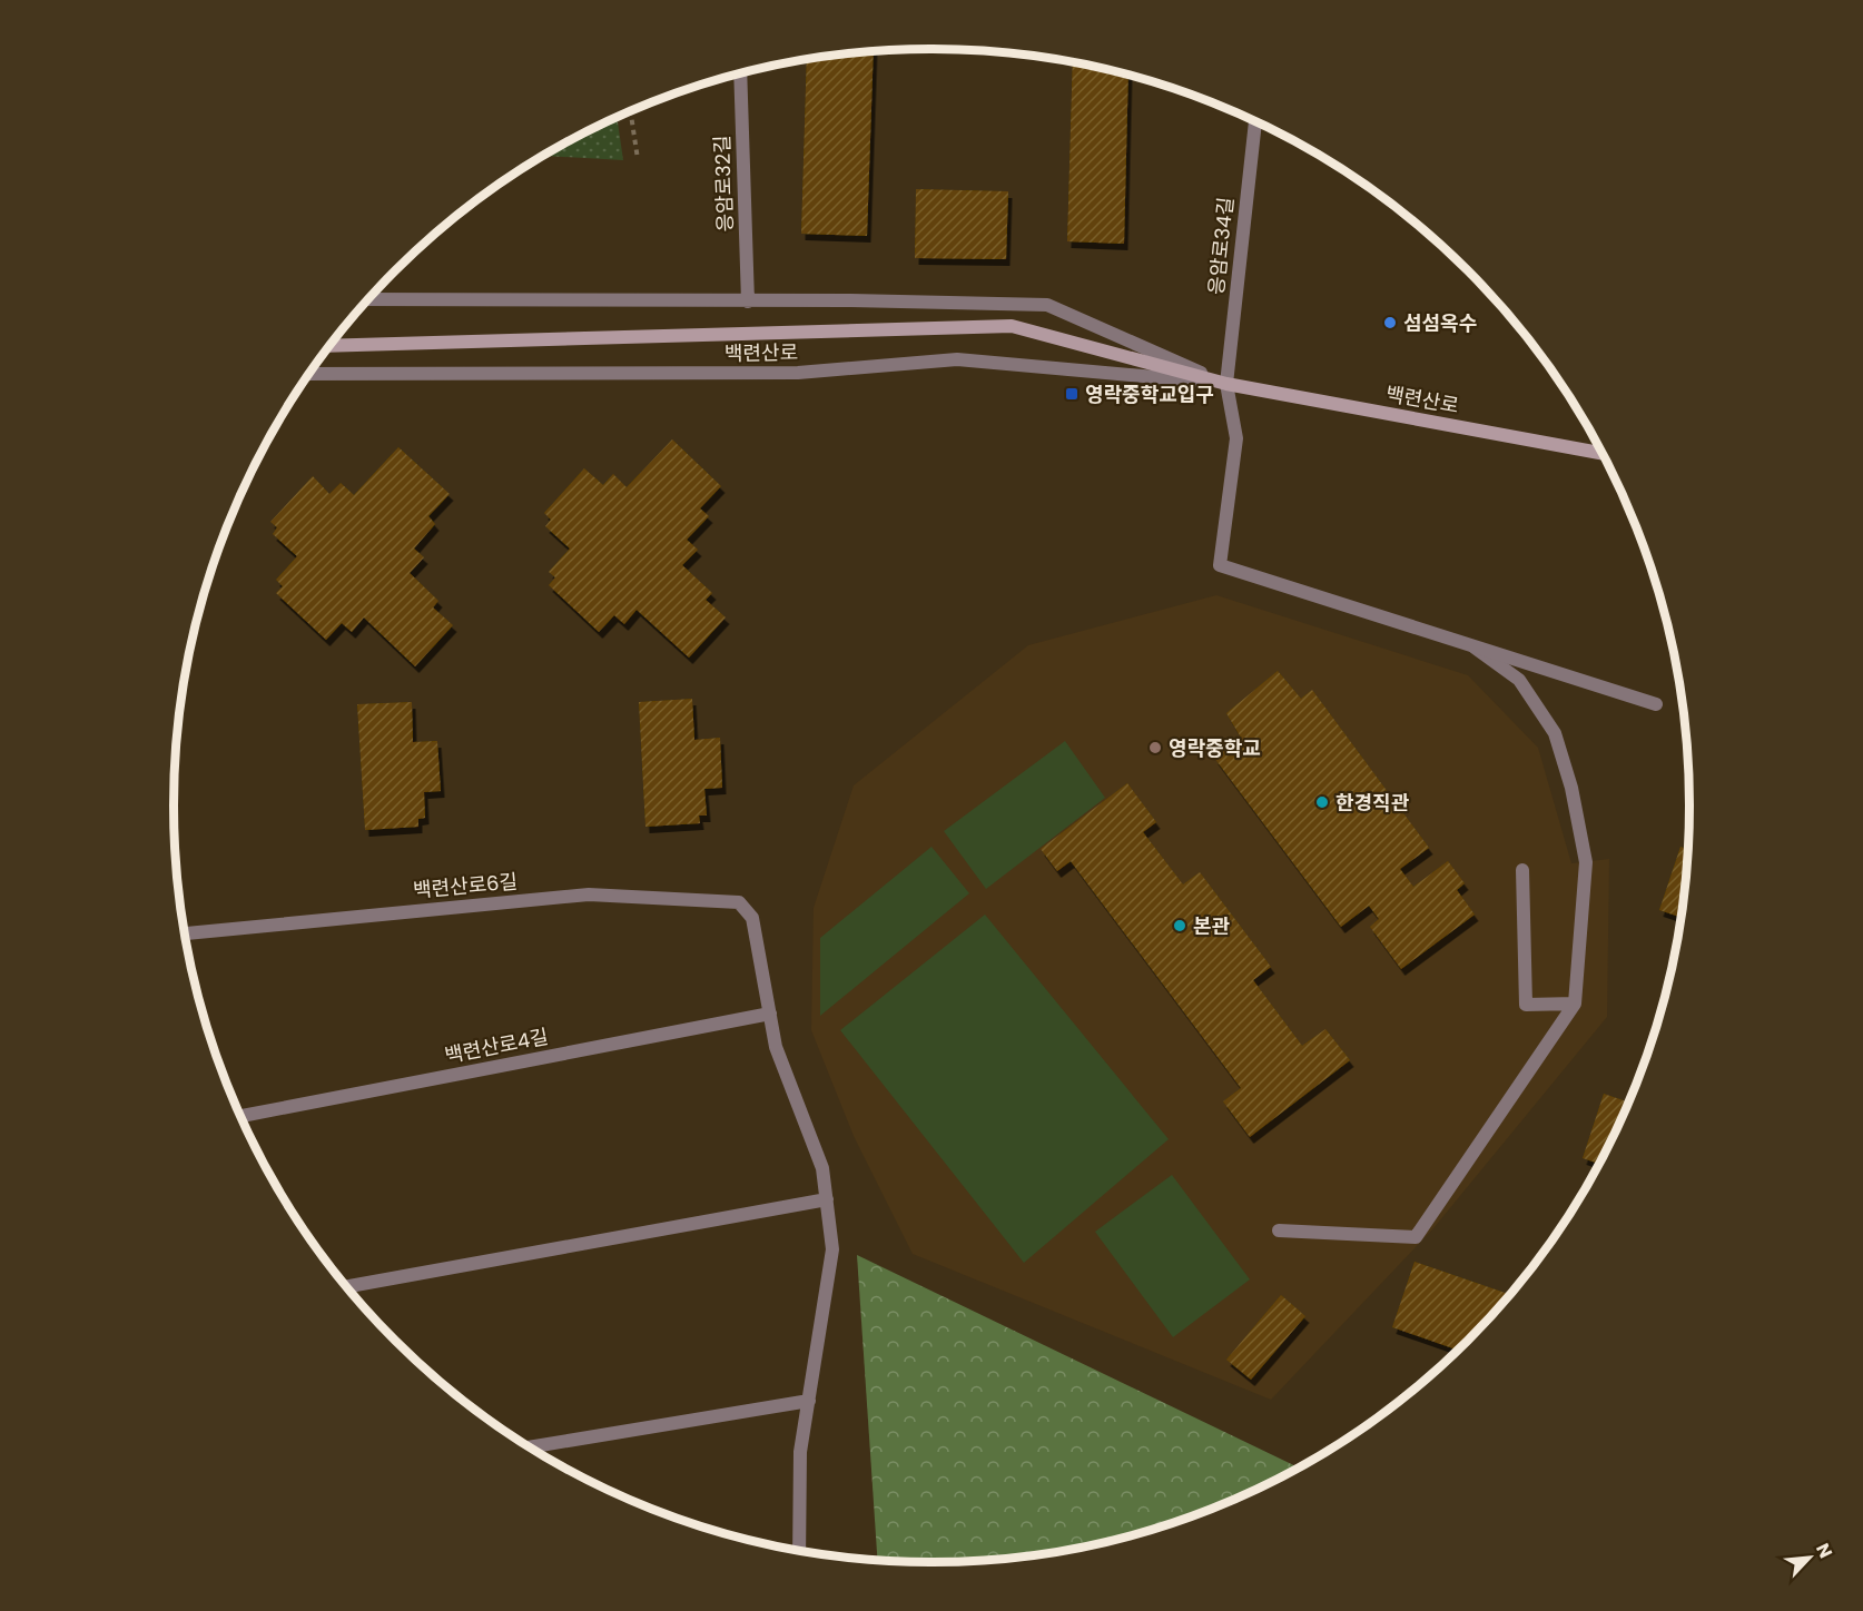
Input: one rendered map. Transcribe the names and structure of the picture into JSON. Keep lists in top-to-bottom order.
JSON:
{
  "streets": {
    "main road": ["백련산로"],
    "street": [
      "응암로32길",
      "응암로34길",
      "백련산로6길",
      "백련산로4길"
    ]
  },
  "crossings": [
    ["응암로32길", "백련산로"],
    ["응암로34길", "백련산로"],
    ["백련산로6길", "백련산로4길"]
  ],
  "places": {
    "other": [
      "섬섬옥수",
      "영락중학교",
      "한경직관",
      "본관"
    ],
    "transit": ["영락중학교입구"]
  },
  "north": "top right"
}
